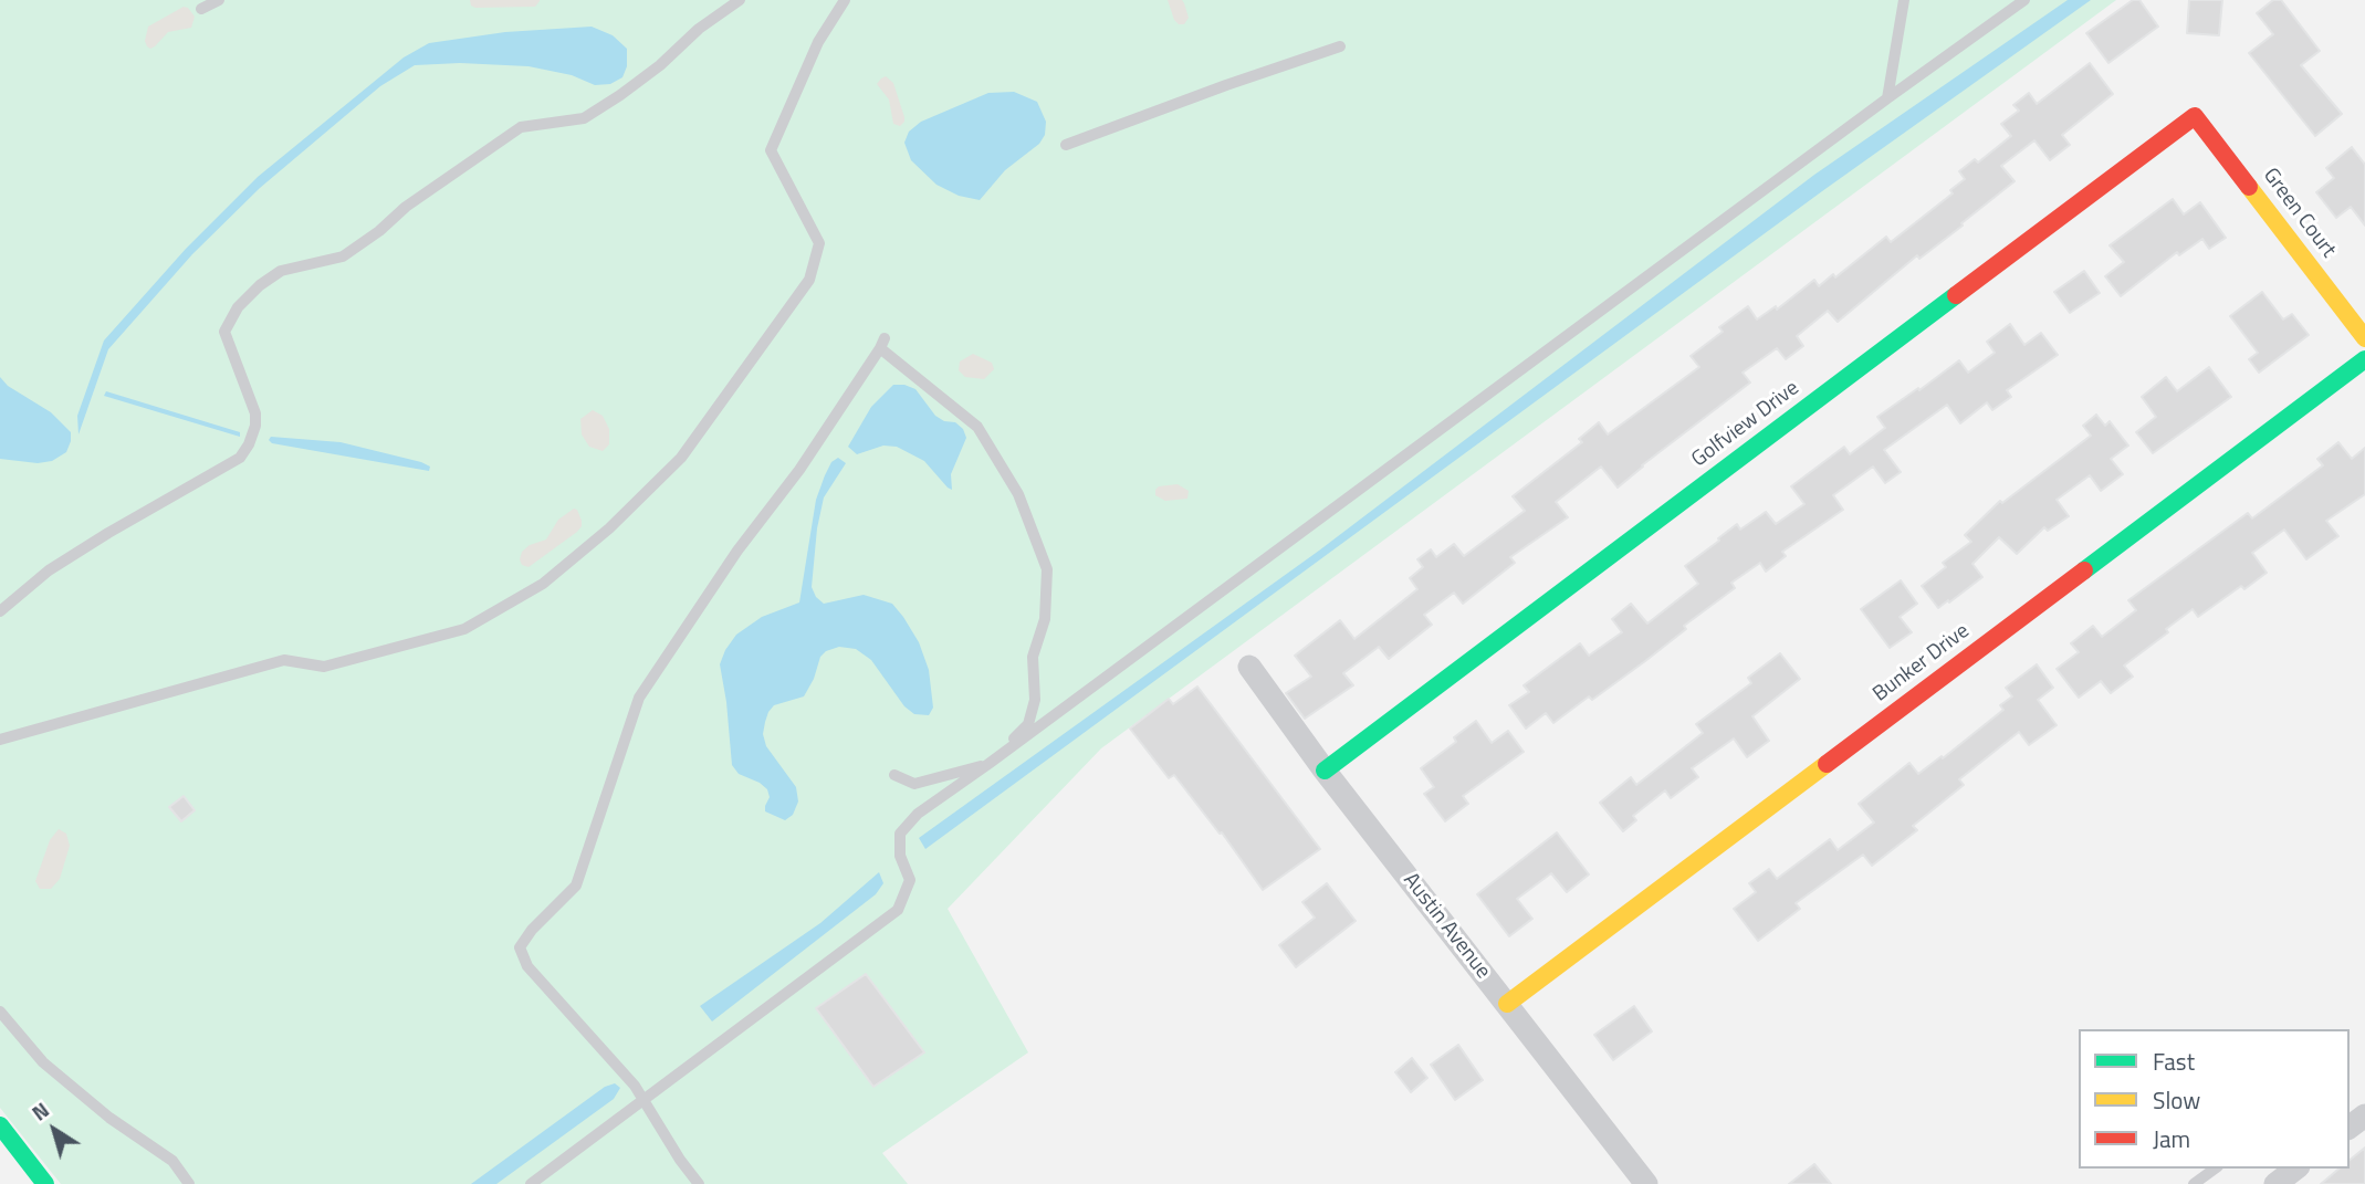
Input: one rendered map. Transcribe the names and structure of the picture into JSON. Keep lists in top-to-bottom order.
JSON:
{
  "streets": {
    "street": [
      "Green Court",
      "Golfview Drive",
      "Bunker Drive",
      "Austin Avenue"
    ]
  },
  "crossings": [
    ["Green Court", "Golfview Drive"],
    ["Golfview Drive", "Austin Avenue"],
    ["Bunker Drive", "Austin Avenue"]
  ],
  "legend": ["Fast", "Slow", "Jam"],
  "north": "top left"
}
